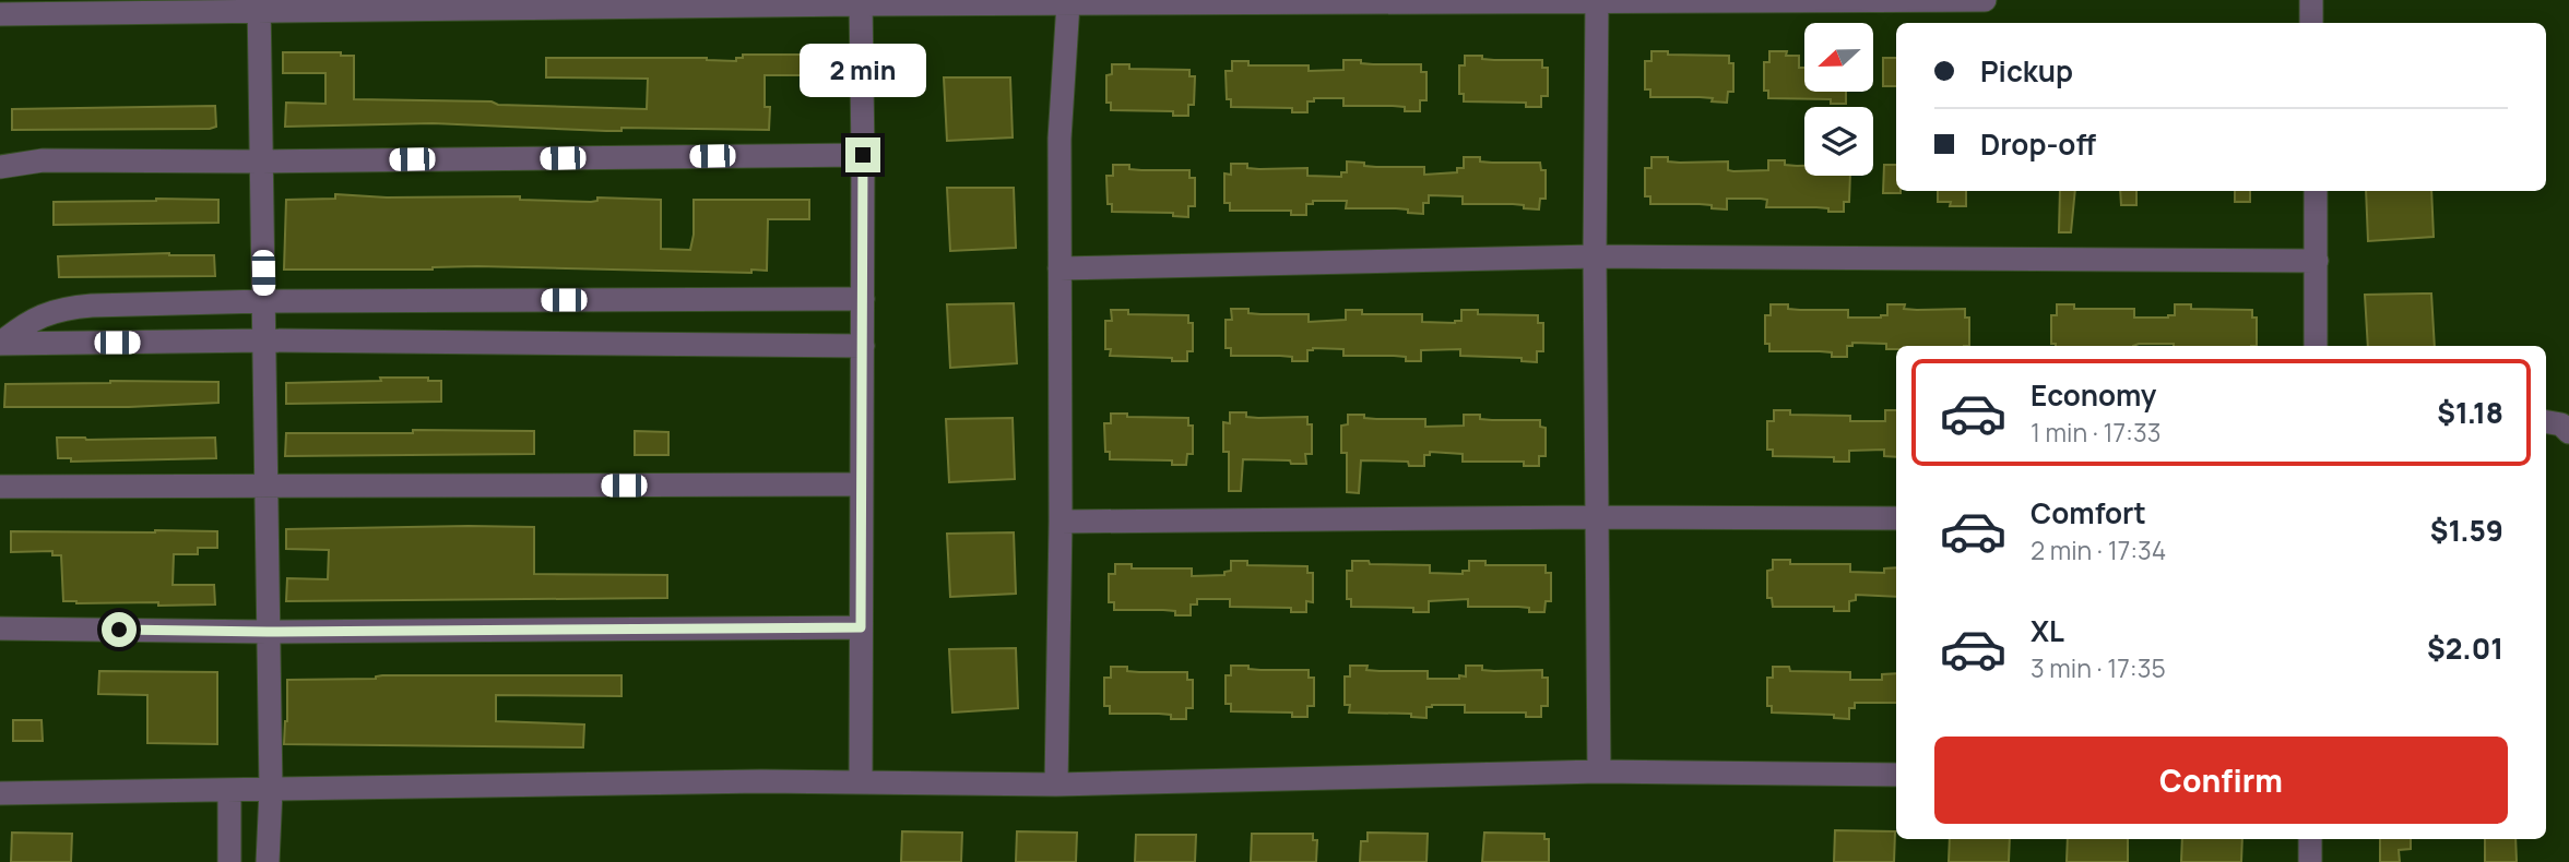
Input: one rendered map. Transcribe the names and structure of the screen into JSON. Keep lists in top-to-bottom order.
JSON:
{
  "north": "left",
  "page": {
    "banner": ["Pickup", "Drop-off"],
    "bubble": "2 min",
    "list": [
      {
        "name": "Economy",
        "note": "1 min · 17:33",
        "value": "$1.18"
      },
      {
        "name": "Comfort",
        "note": "2 min · 17:34",
        "value": "$1.59"
      },
      {
        "name": "XL",
        "note": "3 min · 17:35",
        "value": "$2.01"
      }
    ],
    "buttons": "Confirm"
  }
}
